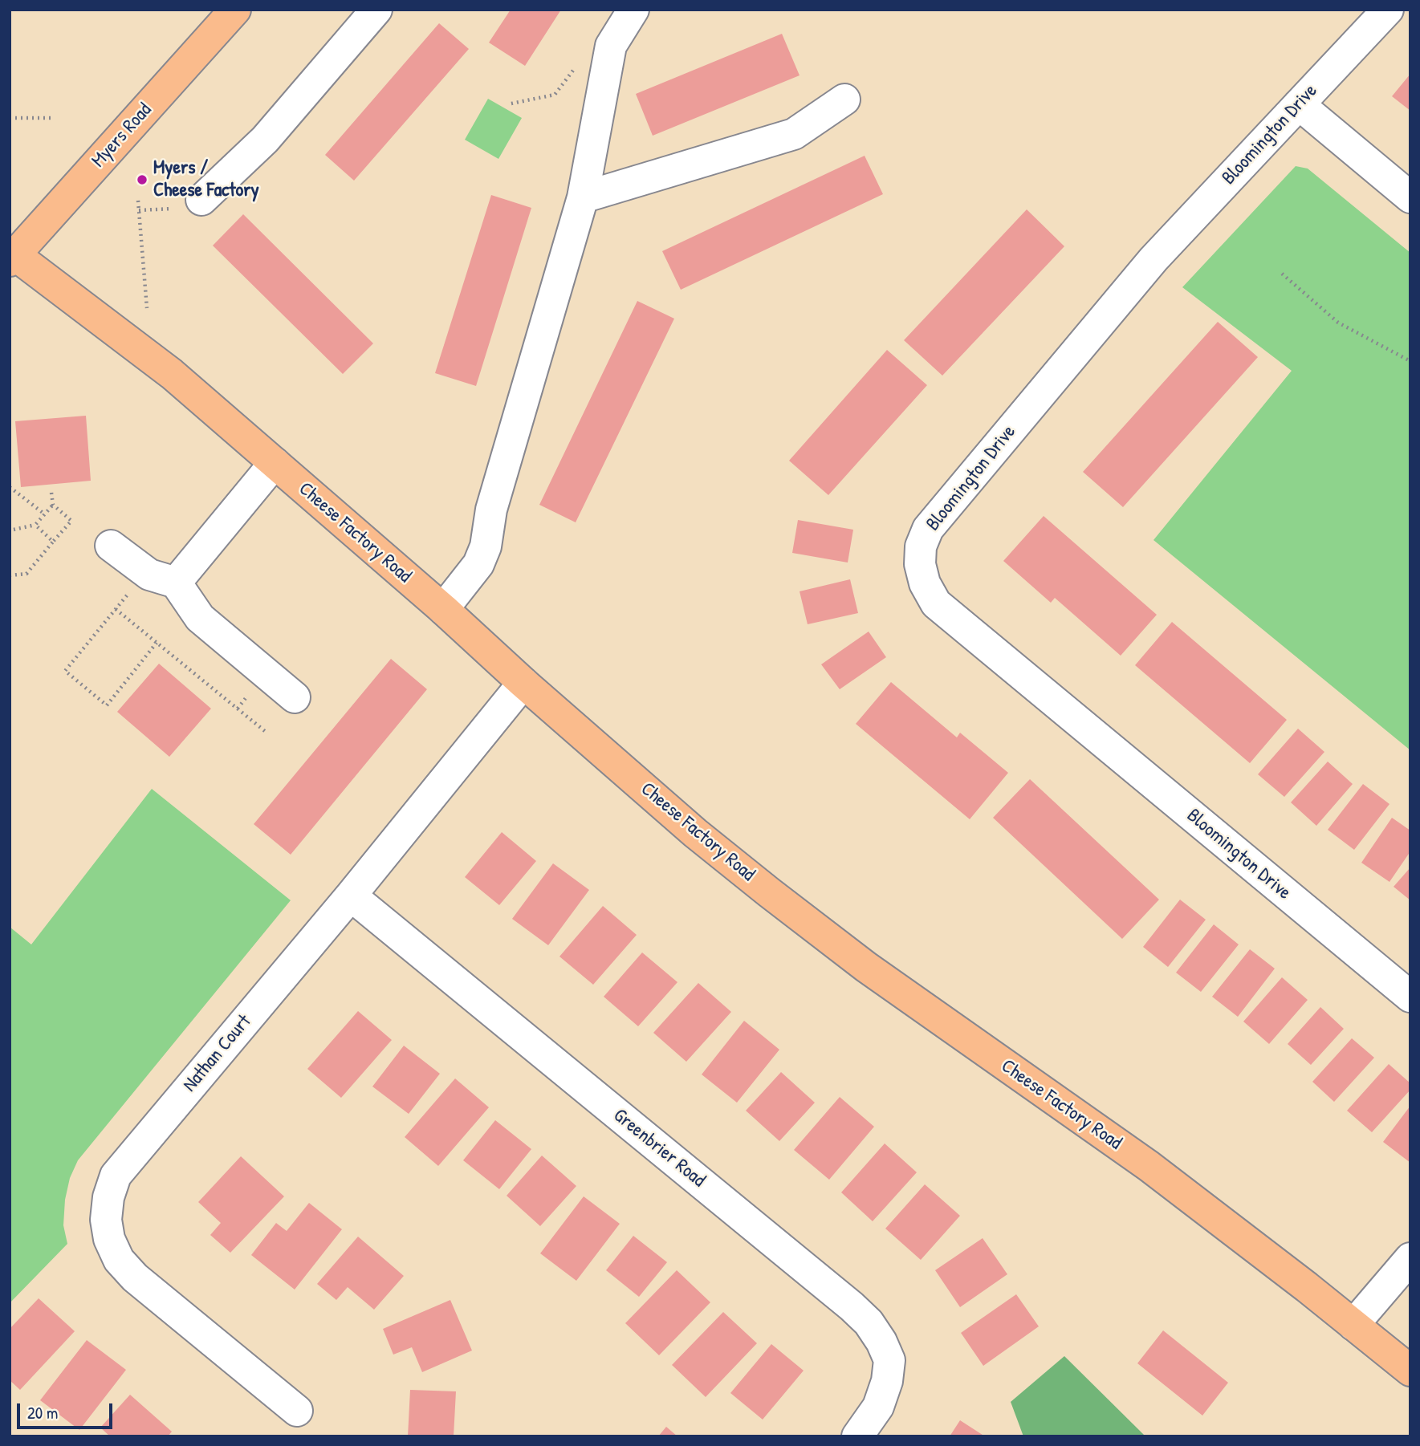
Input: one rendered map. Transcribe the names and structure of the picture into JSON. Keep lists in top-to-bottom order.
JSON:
{
  "streets": {
    "main road": ["Myers Road", "Cheese Factory Road"],
    "street": ["Bloomington Drive", "Nathan Court", "Greenbrier Road"]
  },
  "crossings": [
    ["Myers Road", "Cheese Factory Road"],
    ["Cheese Factory Road", "Nathan Court"],
    ["Nathan Court", "Greenbrier Road"]
  ],
  "places": ["Myers / Cheese Factory"],
  "scale_bar": "20 m"
}
